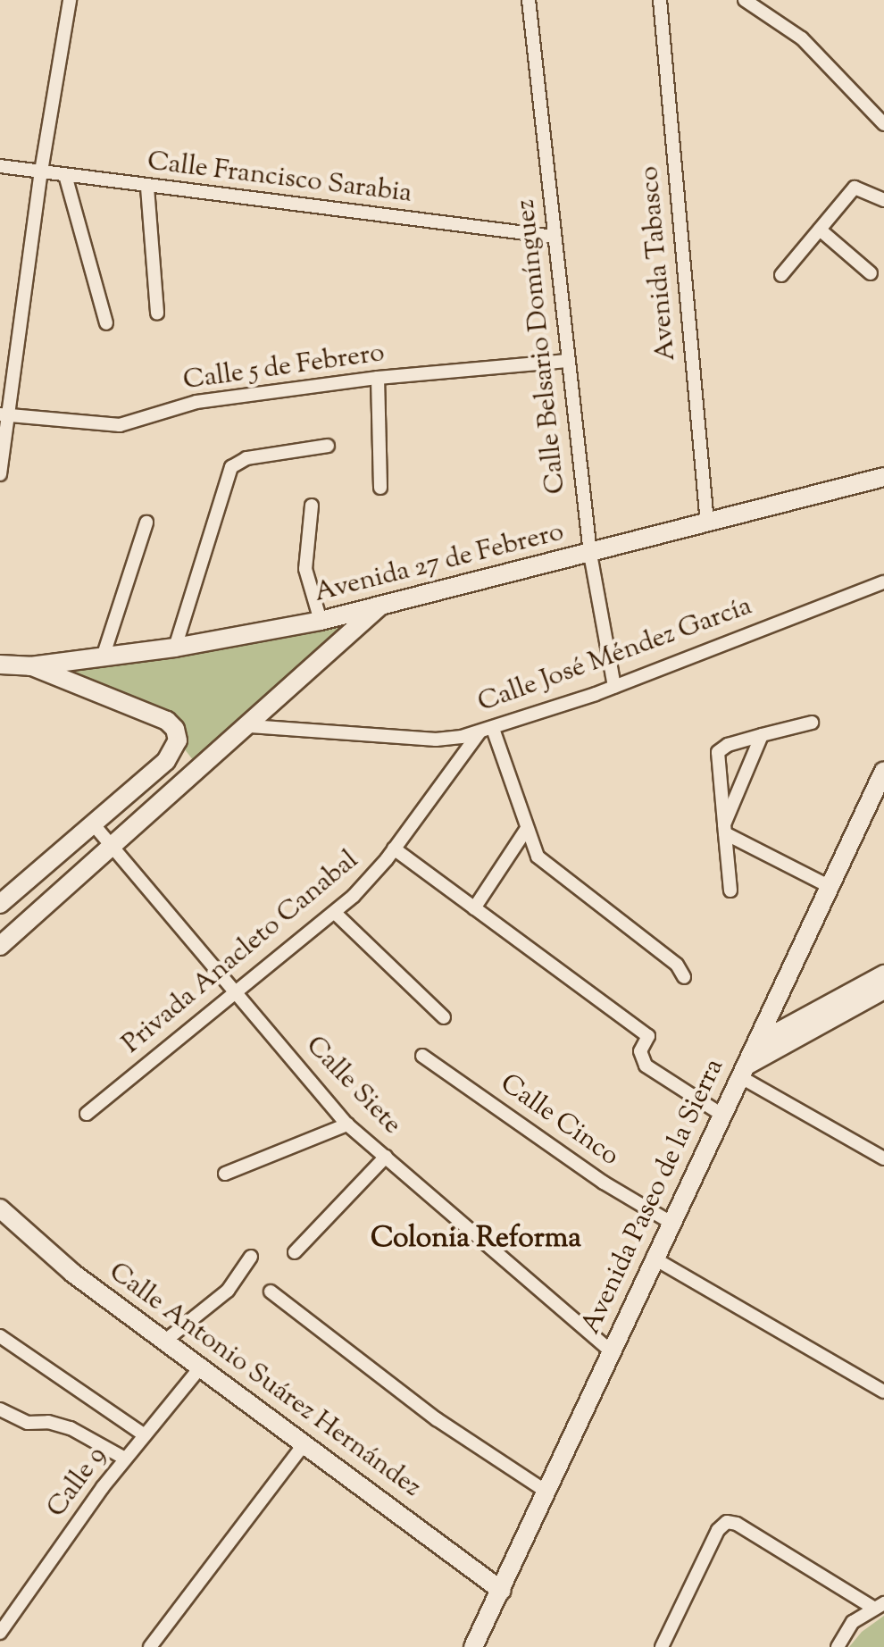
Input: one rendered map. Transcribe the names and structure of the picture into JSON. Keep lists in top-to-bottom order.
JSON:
{
  "streets": {
    "main road": ["Avenida 27 de Febrero", "Avenida Paseo de la Sierra", "Calle Antonio Suárez Hernández"],
    "street": [
      "Calle Francisco Sarabia",
      "Avenida Tabasco",
      "Calle Belsario Domínguez",
      "Calle 5 de Febrero",
      "Calle José Méndez García",
      "Privada Anacleto Canabal",
      "Calle Siete",
      "Calle Cinco",
      "Calle 9"
    ]
  },
  "crossings": [
    ["Calle Francisco Sarabia", "Calle Belsario Domínguez"],
    ["Avenida Tabasco", "Avenida 27 de Febrero"],
    ["Calle Belsario Domínguez", "Calle 5 de Febrero"],
    ["Calle Belsario Domínguez", "Avenida 27 de Febrero"],
    ["Calle Belsario Domínguez", "Calle José Méndez García"],
    ["Calle José Méndez García", "Privada Anacleto Canabal"],
    ["Privada Anacleto Canabal", "Calle Siete"],
    ["Calle Siete", "Avenida Paseo de la Sierra"],
    ["Calle Cinco", "Avenida Paseo de la Sierra"],
    ["Avenida Paseo de la Sierra", "Calle Antonio Suárez Hernández"],
    ["Calle Antonio Suárez Hernández", "Calle 9"]
  ],
  "districts": ["Colonia Reforma"]
}
